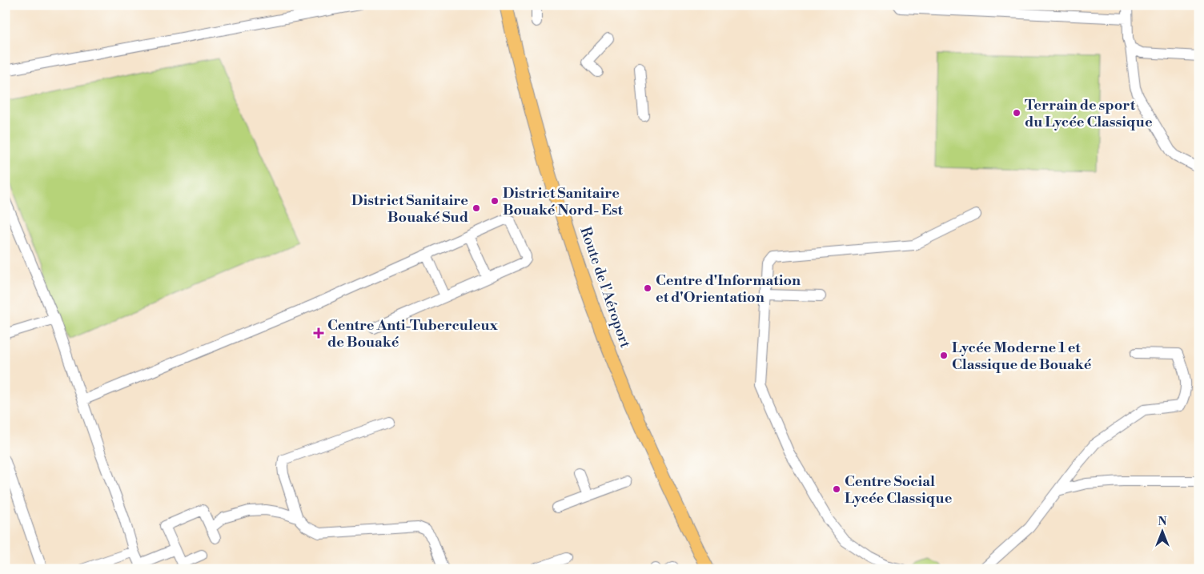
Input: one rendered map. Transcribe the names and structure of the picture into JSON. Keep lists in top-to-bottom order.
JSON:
{
  "streets": {
    "main road": ["Route de l'Aéroport"]
  },
  "places": {
    "other": [
      "Terrain de sport du Lycée Classique",
      "District Sanitaire Bouaké Nord- Est",
      "District Sanitaire Bouaké Sud",
      "Centre d'Information et d'Orientation",
      "Lycée Moderne 1 et Classique de Bouaké",
      "Centre Social Lycée Classique"
    ],
    "health": ["Centre Anti-Tuberculeux de Bouaké"]
  },
  "north": "top"
}
